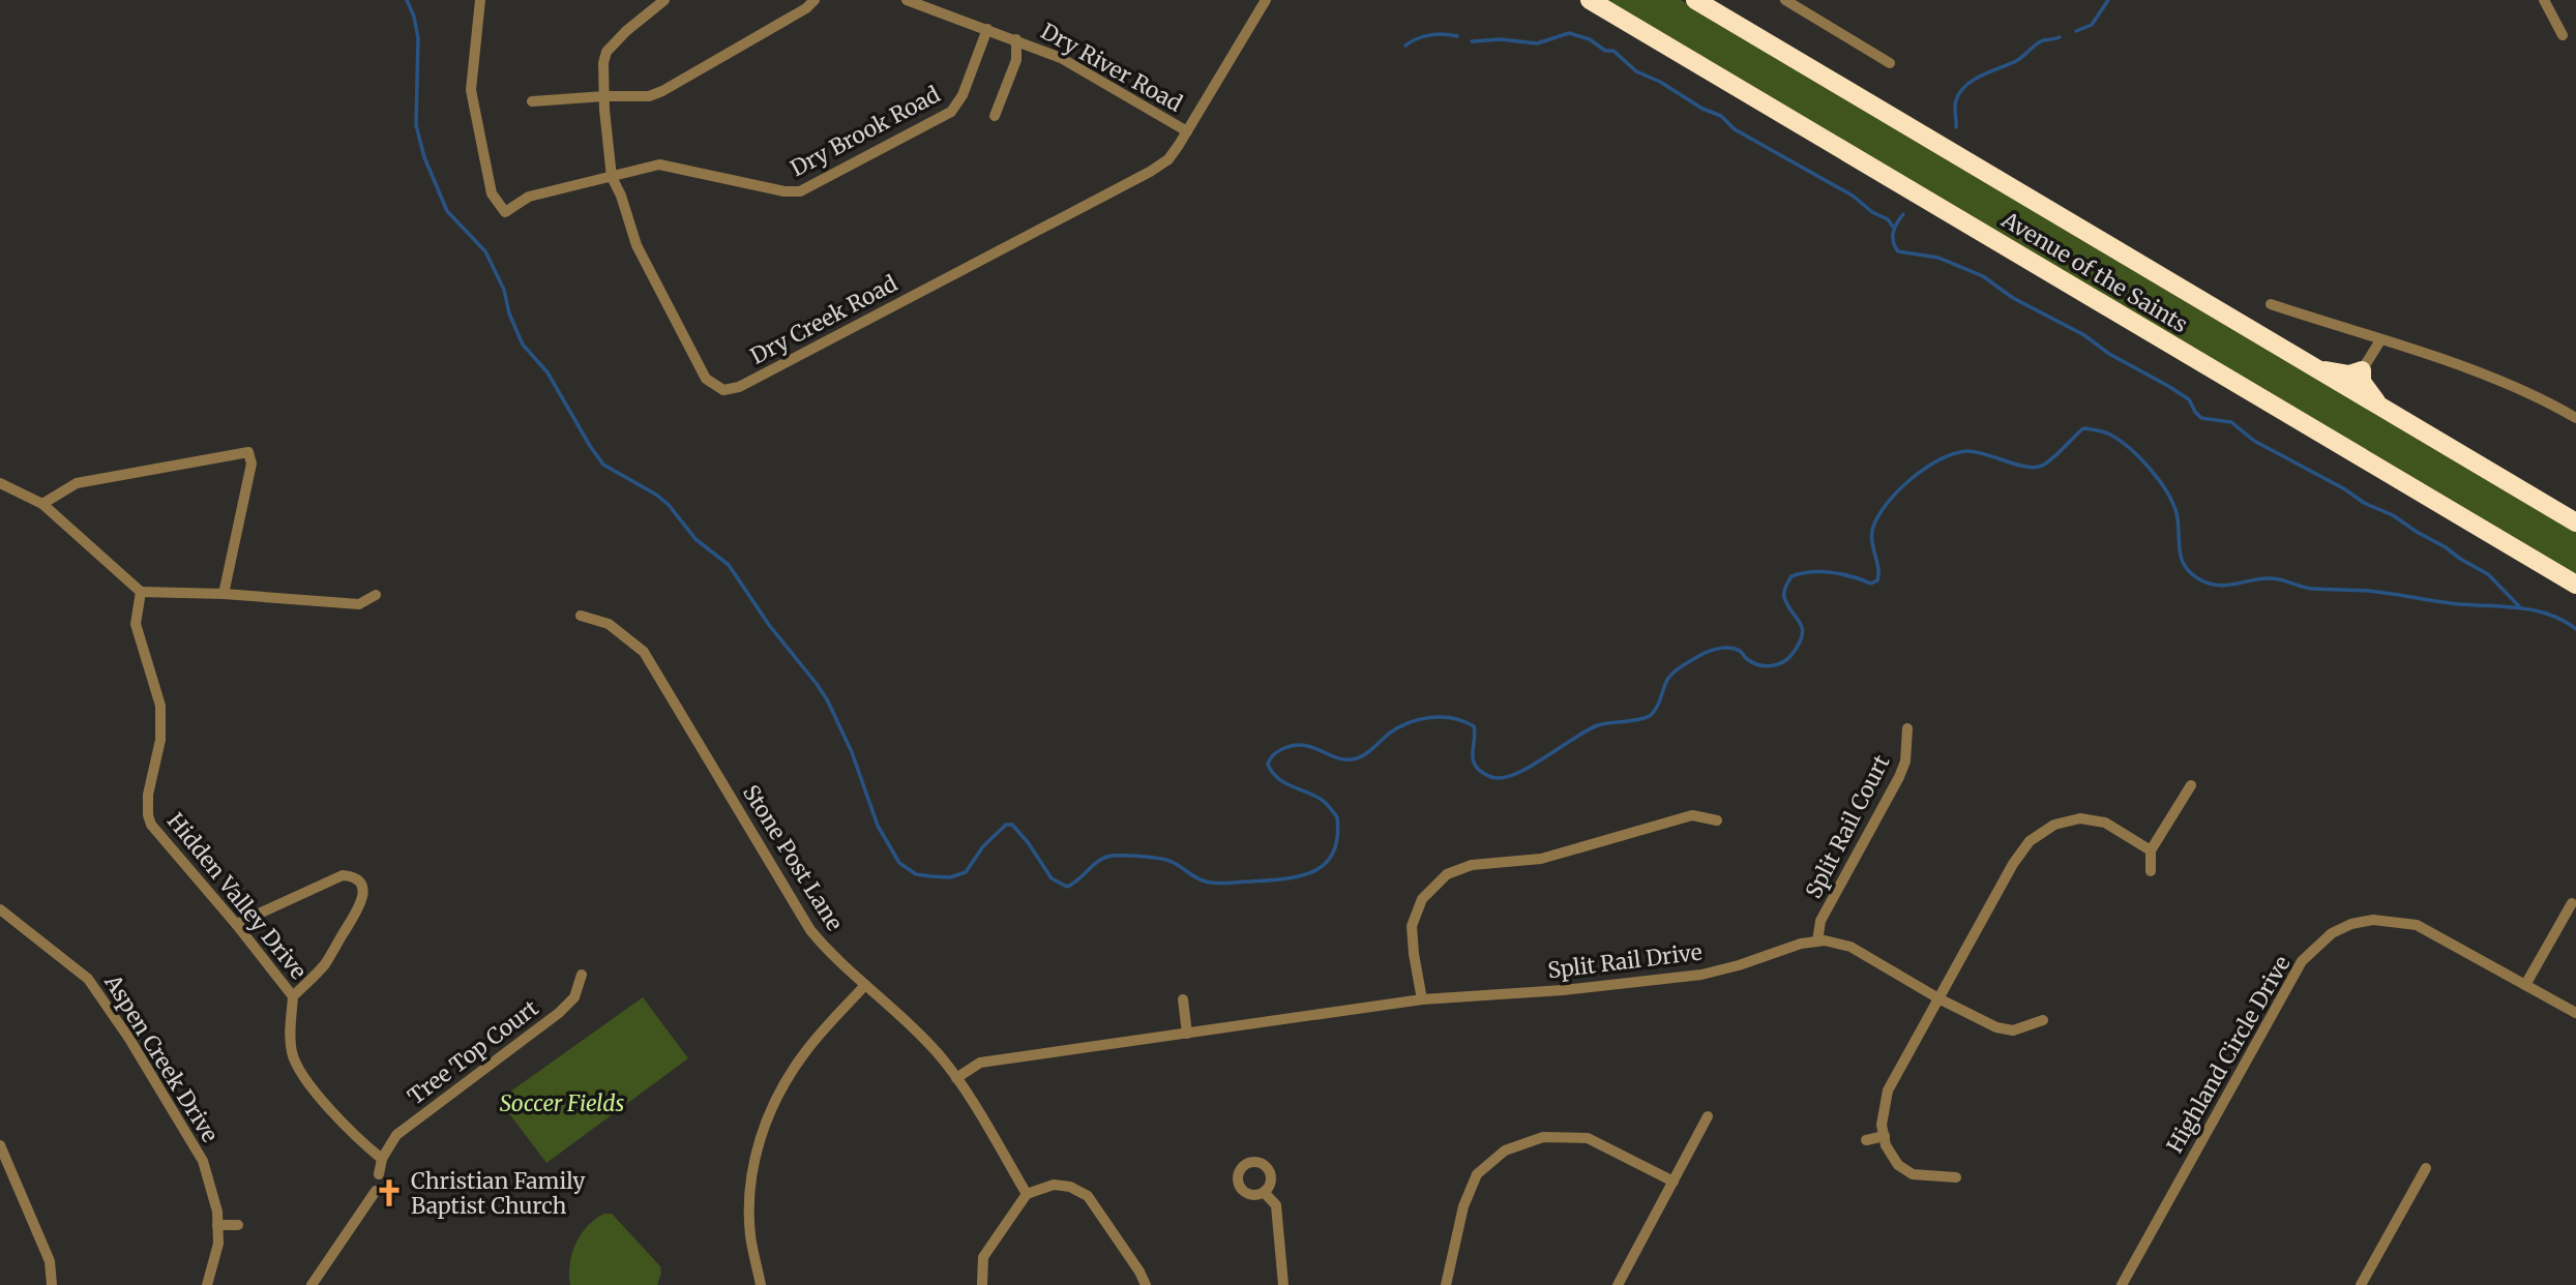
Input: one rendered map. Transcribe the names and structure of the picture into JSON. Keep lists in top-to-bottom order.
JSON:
{
  "streets": {
    "highway": ["Avenue of the Saints"],
    "street": [
      "Dry River Road",
      "Dry Brook Road",
      "Dry Creek Road",
      "Split Rail Court",
      "Stone Post Lane",
      "Hidden Valley Drive",
      "Split Rail Drive",
      "Tree Top Court",
      "Highland Circle Drive",
      "Aspen Creek Drive"
    ]
  },
  "crossings": [
    ["Dry River Road", "Dry Brook Road"],
    ["Dry River Road", "Dry Creek Road"],
    ["Dry Brook Road", "Dry Creek Road"],
    ["Split Rail Court", "Split Rail Drive"],
    ["Stone Post Lane", "Split Rail Drive"],
    ["Hidden Valley Drive", "Tree Top Court"]
  ],
  "parks": ["Soccer Fields"],
  "places": {
    "church": ["Christian Family Baptist Church"]
  }
}
